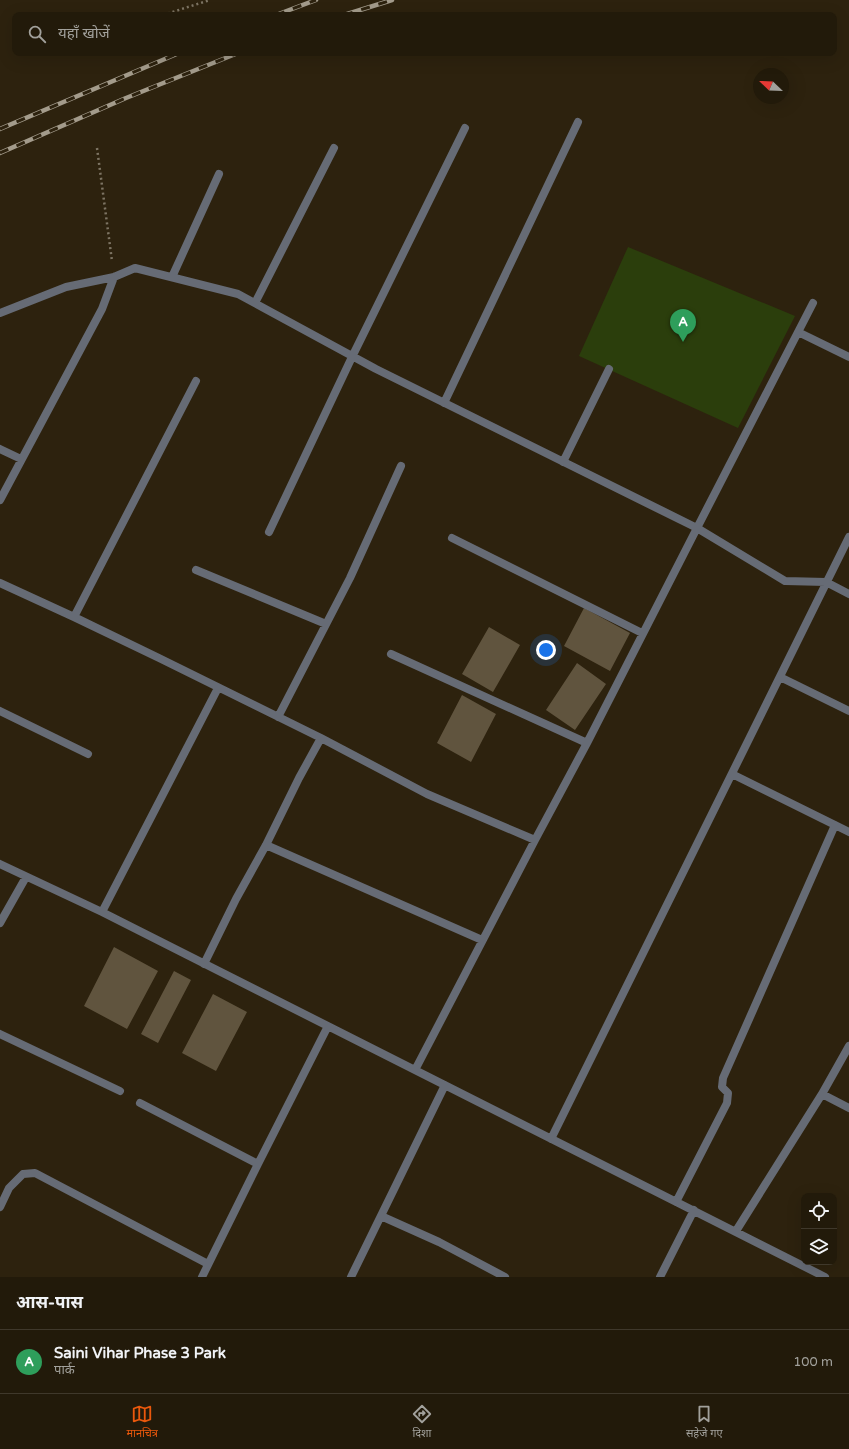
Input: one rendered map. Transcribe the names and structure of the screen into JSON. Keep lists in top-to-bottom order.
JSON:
{
  "north": "top left",
  "page": {
    "search": "यहाँ खोजें",
    "pins": "A",
    "heading": "आस-पास",
    "list": [
      {
        "mark": "A",
        "name": "Saini Vihar Phase 3 Park",
        "note": "पार्क",
        "value": "100 m"
      }
    ],
    "nav": ["मानचित्र", "दिशा", "सहेजे गए"]
  }
}
